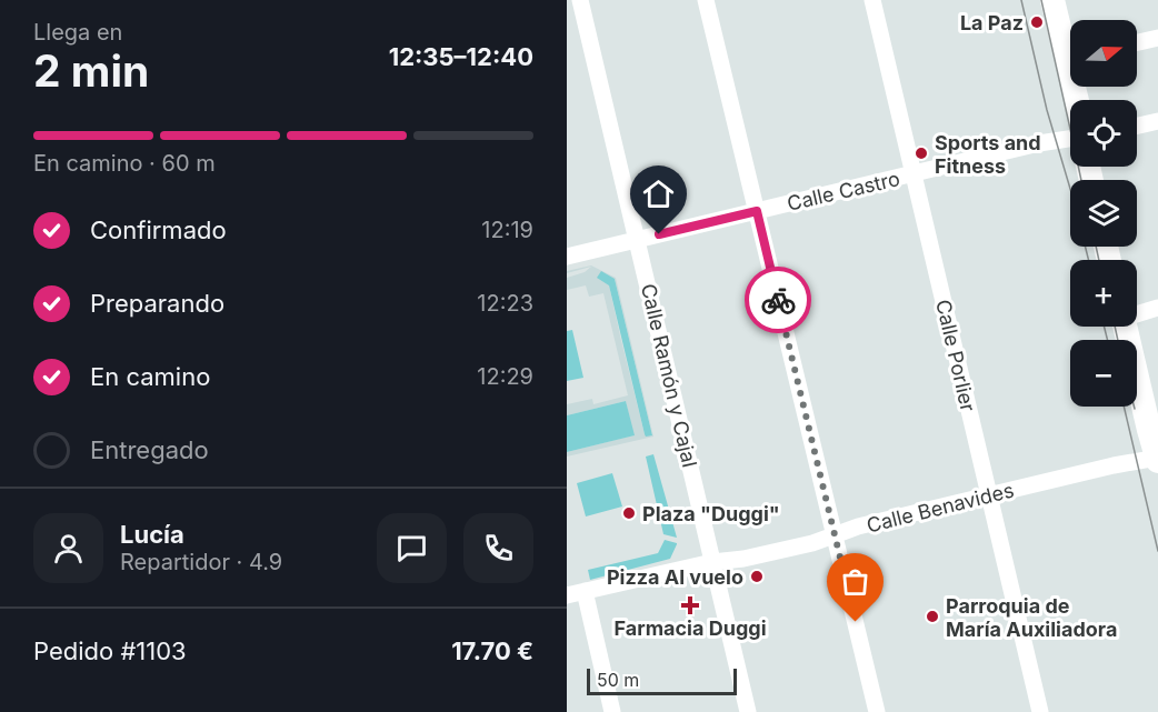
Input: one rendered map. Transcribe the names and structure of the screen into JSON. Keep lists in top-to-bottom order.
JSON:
{
  "streets": {
    "street": [
      "Calle Castro",
      "Calle Porlier",
      "Calle Ramón y Cajal",
      "Calle Benavides"
    ]
  },
  "crossings": [
    ["Calle Castro", "Calle Porlier"],
    ["Calle Castro", "Calle Ramón y Cajal"],
    ["Calle Porlier", "Calle Benavides"],
    ["Calle Ramón y Cajal", "Calle Benavides"]
  ],
  "places": {
    "other": [
      "La Paz",
      "Sports and Fitness",
      "Plaza \"Duggi\"",
      "Pizza Al vuelo",
      "Parroquia de María Auxiliadora"
    ],
    "health": ["Farmacia Duggi"]
  },
  "scale_bar": "50 m",
  "north": "right",
  "page": {
    "heading": ["2 min", "Llega en", "12:35–12:40"],
    "panel": [
      "Lucía",
      "Repartidor · 4.9",
      "Pedido #1103",
      "17.70 €"
    ],
    "map_buttons": ["+", "−"],
    "bar": "En camino · 60 m",
    "list": [
      ["Confirmado", "12:19"],
      ["Preparando", "12:23"],
      ["En camino", "12:29"],
      "Entregado"
    ],
    "scale": "50 m"
  }
}
